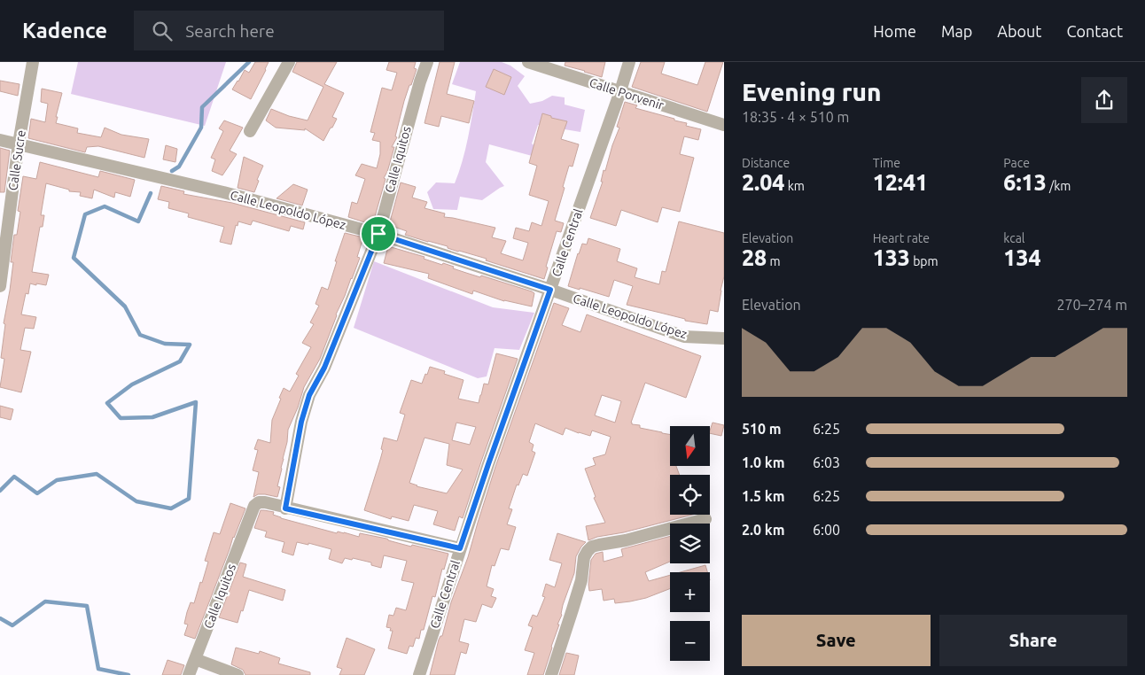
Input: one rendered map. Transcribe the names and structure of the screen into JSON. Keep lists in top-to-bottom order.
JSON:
{
  "streets": {
    "street": [
      "Calle Porvenir",
      "Calle Iquitos",
      "Calle Sucre",
      "Calle Leopoldo López",
      "Calle Central"
    ]
  },
  "crossings": [
    ["Calle Porvenir", "Calle Central"],
    ["Calle Iquitos", "Calle Leopoldo López"],
    ["Calle Sucre", "Calle Leopoldo López"],
    ["Calle Leopoldo López", "Calle Central"]
  ],
  "north": "bottom",
  "page": {
    "header": "Kadence",
    "search": "Search here",
    "nav": [
      "Home",
      "Map",
      "About",
      "Contact"
    ],
    "heading": ["Evening run", "18:35 · 4 × 510 m"],
    "stats": [
      ["Distance", "2.04 km"],
      ["Time", "12:41"],
      ["Pace", "6:13 /km"],
      ["Elevation", "28 m"],
      ["Heart rate", "133 bpm"],
      ["kcal", "134"]
    ],
    "chart": ["Elevation", "270–274 m"],
    "list": [
      {
        "name": "510 m",
        "note": "6:25"
      },
      {
        "name": "1.0 km",
        "note": "6:03"
      },
      {
        "name": "1.5 km",
        "note": "6:25"
      },
      {
        "name": "2.0 km",
        "note": "6:00"
      }
    ],
    "map_buttons": ["+", "−"],
    "buttons": ["Save", "Share"]
  }
}
